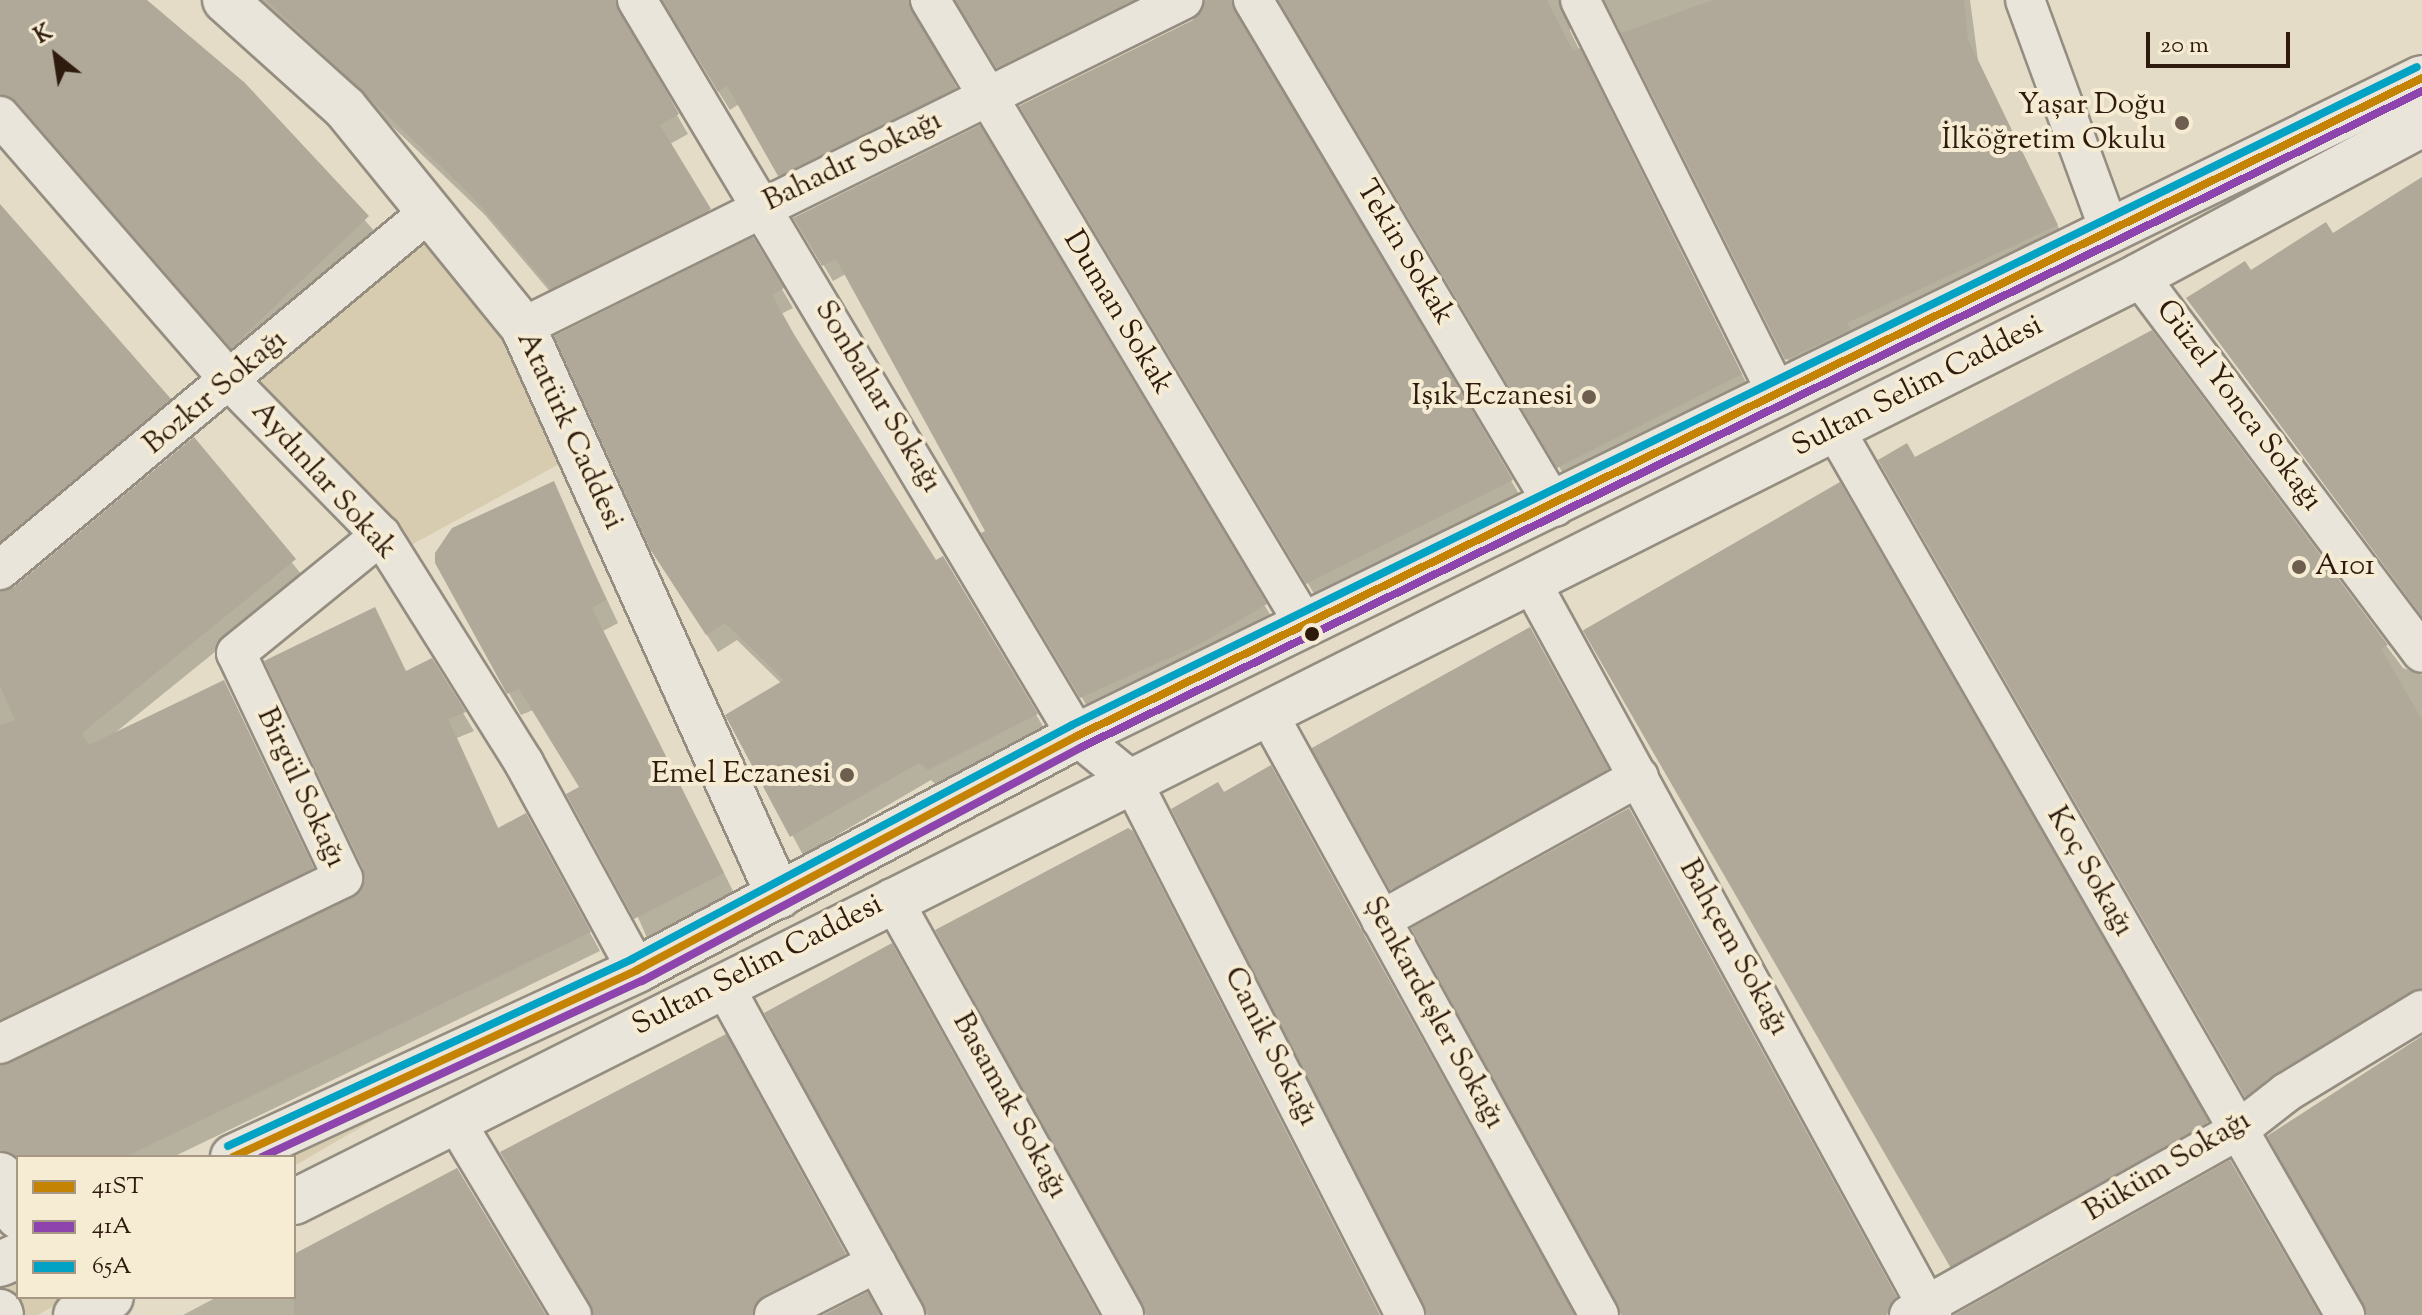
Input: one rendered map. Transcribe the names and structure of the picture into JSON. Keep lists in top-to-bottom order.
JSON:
{
  "streets": {
    "main road": ["Sultan Selim Caddesi", "Atatürk Caddesi"],
    "street": [
      "Bahadır Sokağı",
      "Tekin Sokak",
      "Duman Sokak",
      "Bozkır Sokağı",
      "Sonbahar Sokağı",
      "Güzel Yonca Sokağı",
      "Aydınlar Sokak",
      "Birgül Sokağı",
      "Koç Sokağı",
      "Bahçem Sokağı",
      "Şenkardeşler Sokağı",
      "Canik Sokağı",
      "Basamak Sokağı",
      "Büküm Sokağı"
    ]
  },
  "crossings": [
    ["Bahadır Sokağı", "Duman Sokak"],
    ["Bahadır Sokağı", "Sonbahar Sokağı"],
    ["Bahadır Sokağı", "Atatürk Caddesi"],
    ["Tekin Sokak", "Sultan Selim Caddesi"],
    ["Duman Sokak", "Sultan Selim Caddesi"],
    ["Sultan Selim Caddesi", "Sonbahar Sokağı"],
    ["Sultan Selim Caddesi", "Güzel Yonca Sokağı"],
    ["Sultan Selim Caddesi", "Atatürk Caddesi"],
    ["Sultan Selim Caddesi", "Aydınlar Sokak"],
    ["Sultan Selim Caddesi", "Koç Sokağı"],
    ["Sultan Selim Caddesi", "Bahçem Sokağı"],
    ["Sultan Selim Caddesi", "Şenkardeşler Sokağı"],
    ["Sultan Selim Caddesi", "Canik Sokağı"],
    ["Sultan Selim Caddesi", "Basamak Sokağı"],
    ["Bozkır Sokağı", "Atatürk Caddesi"],
    ["Bozkır Sokağı", "Aydınlar Sokak"],
    ["Sonbahar Sokağı", "Canik Sokağı"],
    ["Aydınlar Sokak", "Birgül Sokağı"],
    ["Koç Sokağı", "Büküm Sokağı"],
    ["Bahçem Sokağı", "Büküm Sokağı"]
  ],
  "places": [
    "Yaşar Doğu İlköğretim Okulu",
    "Işık Eczanesi",
    "A101",
    "Emel Eczanesi"
  ],
  "lines": ["transit line 65A", "transit line 41ST", "transit line 41A"],
  "legend": ["41ST", "41A", "65A"],
  "scale_bar": "20 m",
  "north": "top left"
}
